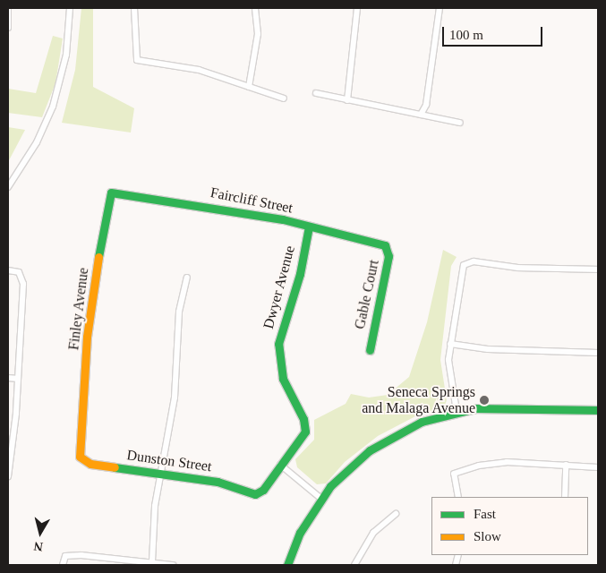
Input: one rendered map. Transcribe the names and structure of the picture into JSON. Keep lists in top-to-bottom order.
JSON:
{
  "streets": {
    "street": [
      "Faircliff Street",
      "Dwyer Avenue",
      "Gable Court",
      "Finley Avenue",
      "Dunston Street"
    ]
  },
  "crossings": [
    ["Faircliff Street", "Dwyer Avenue"],
    ["Faircliff Street", "Gable Court"],
    ["Faircliff Street", "Finley Avenue"],
    ["Dwyer Avenue", "Dunston Street"],
    ["Finley Avenue", "Dunston Street"]
  ],
  "places": ["Seneca Springs and Malaga Avenue"],
  "legend": ["Fast", "Slow"],
  "scale_bar": "100 m",
  "north": "bottom"
}
